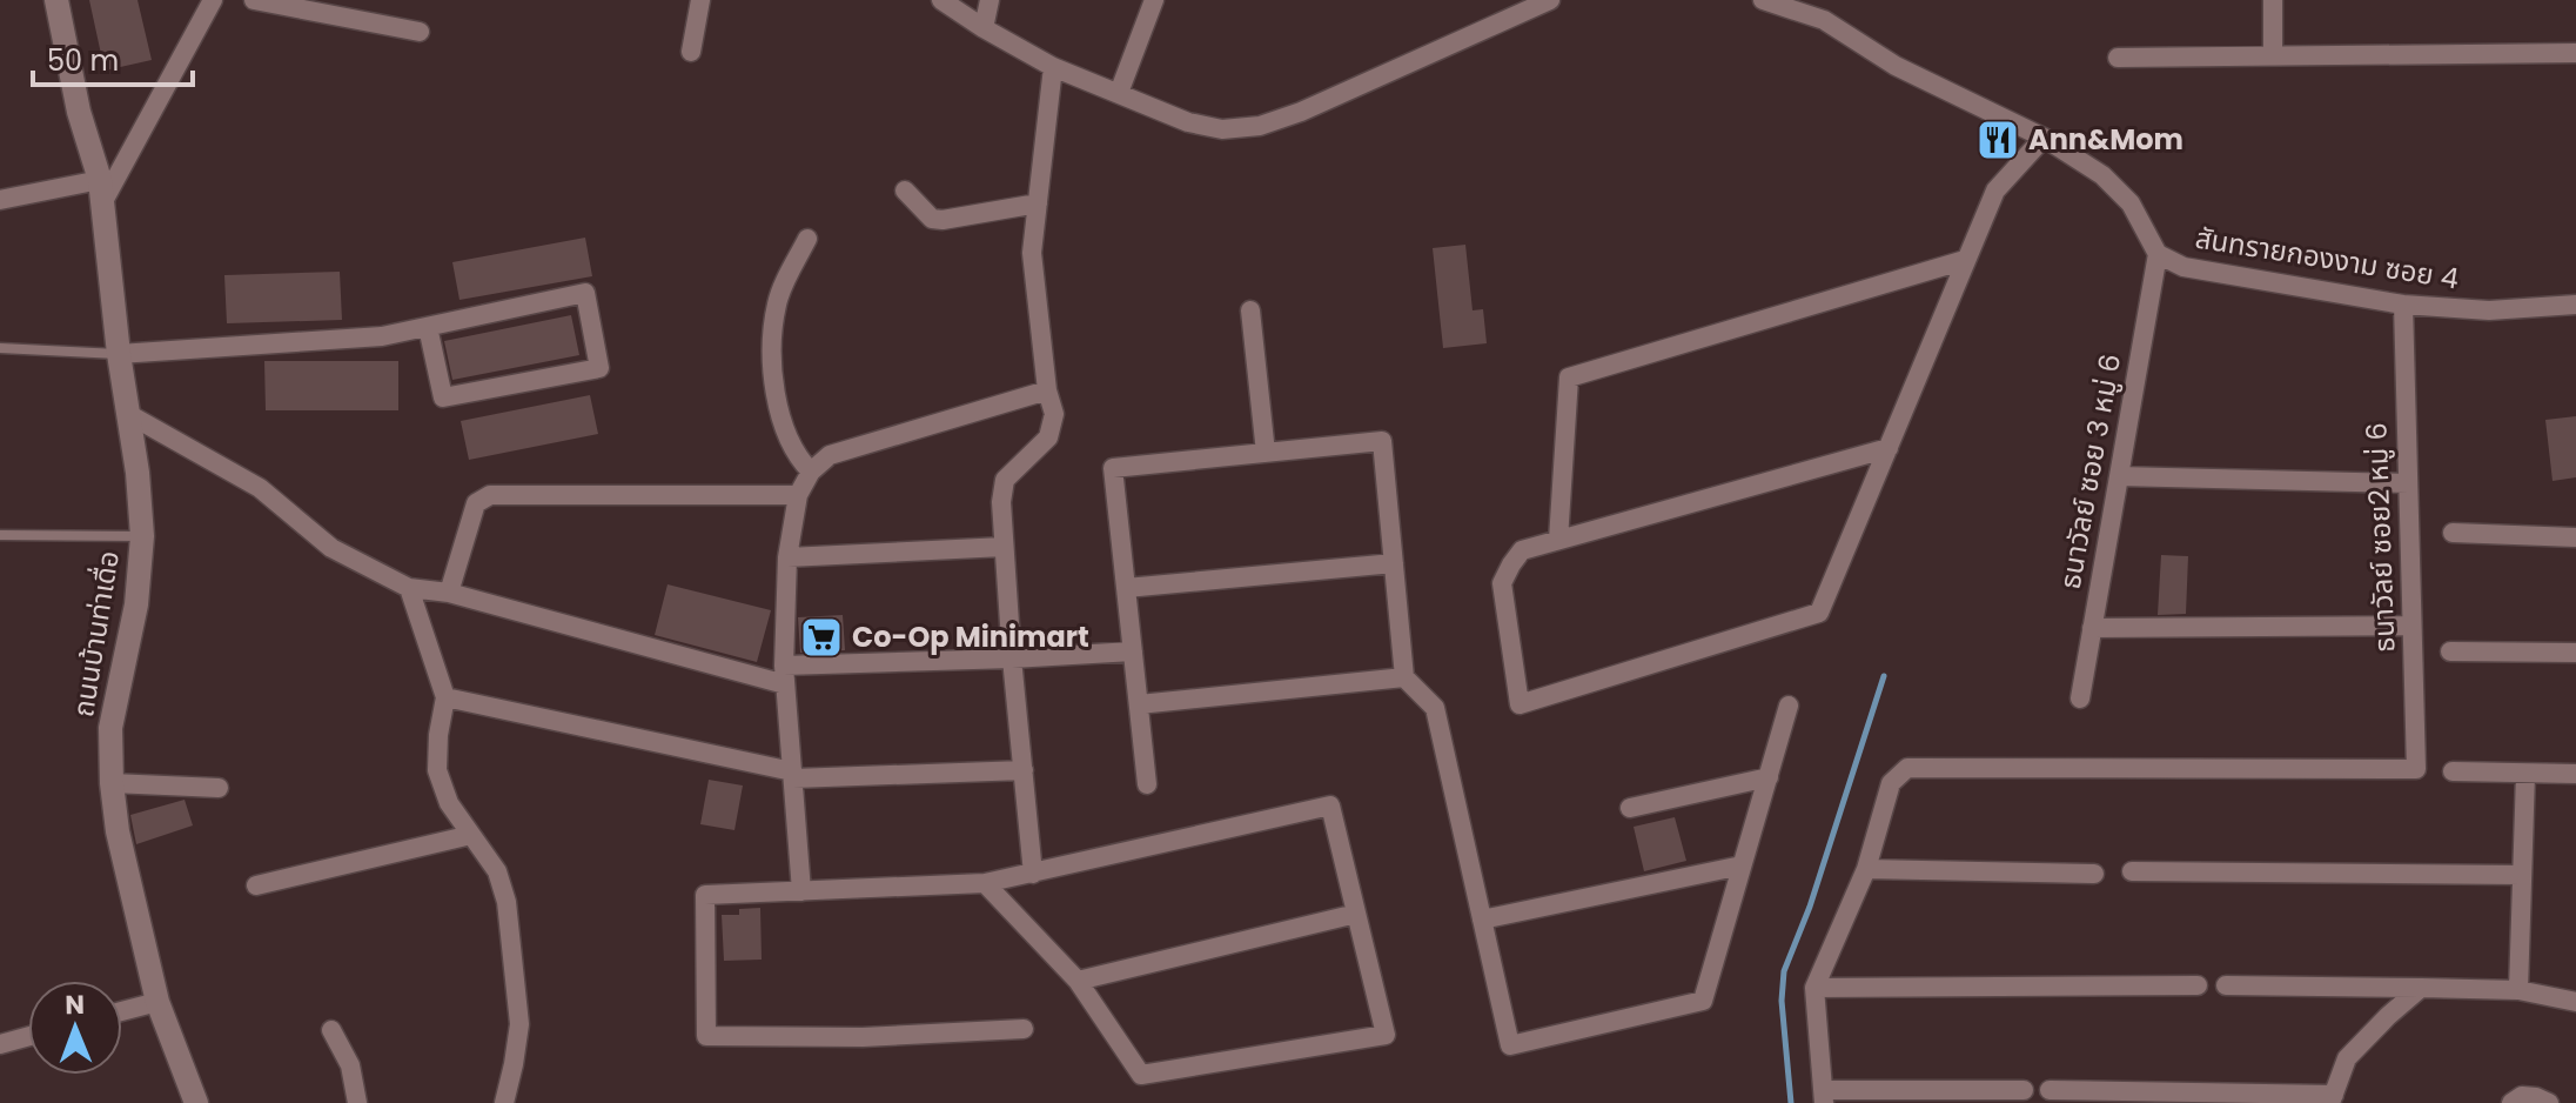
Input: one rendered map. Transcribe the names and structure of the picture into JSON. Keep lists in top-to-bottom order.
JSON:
{
  "streets": {
    "street": [
      "สันทรายกองงาม ซอย 4",
      "ธนาวัลย์ ซอย 3 หมู่ 6",
      "ธนาวัลย์ ซอย2 หมู่ 6",
      "ถนนบ้านท่าเดื่อ"
    ]
  },
  "crossings": [
    ["สันทรายกองงาม ซอย 4", "ธนาวัลย์ ซอย 3 หมู่ 6"],
    ["สันทรายกองงาม ซอย 4", "ธนาวัลย์ ซอย2 หมู่ 6"]
  ],
  "places": {
    "restaurant": ["Ann&Mom"],
    "supermarket": ["Co-Op Minimart"]
  },
  "scale_bar": "50 m",
  "north": "top"
}
